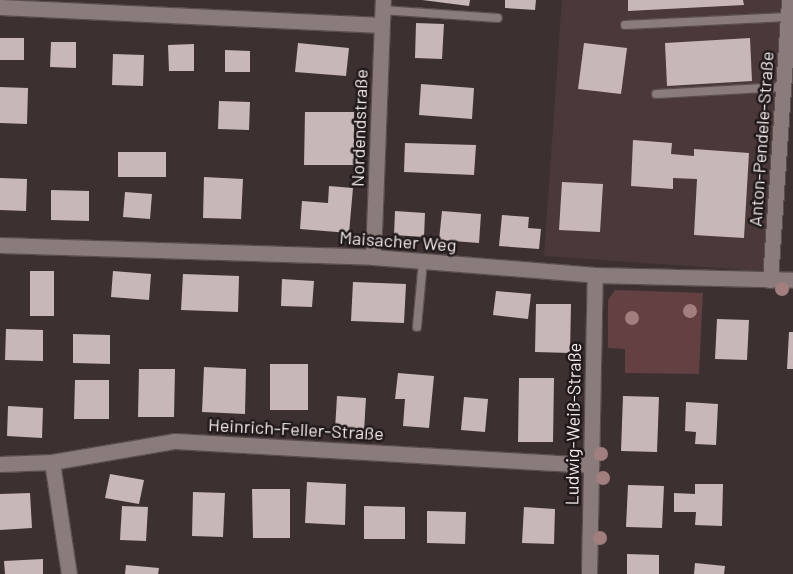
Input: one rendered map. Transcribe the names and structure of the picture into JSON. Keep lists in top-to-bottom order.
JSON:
{
  "streets": {
    "street": [
      "Nordendstraße",
      "Anton-Pendele-Straße",
      "Maisacher Weg",
      "Ludwig-Weiß-Straße",
      "Heinrich-Feller-Straße"
    ]
  },
  "crossings": [
    ["Nordendstraße", "Maisacher Weg"],
    ["Anton-Pendele-Straße", "Maisacher Weg"],
    ["Maisacher Weg", "Ludwig-Weiß-Straße"],
    ["Ludwig-Weiß-Straße", "Heinrich-Feller-Straße"]
  ]
}
